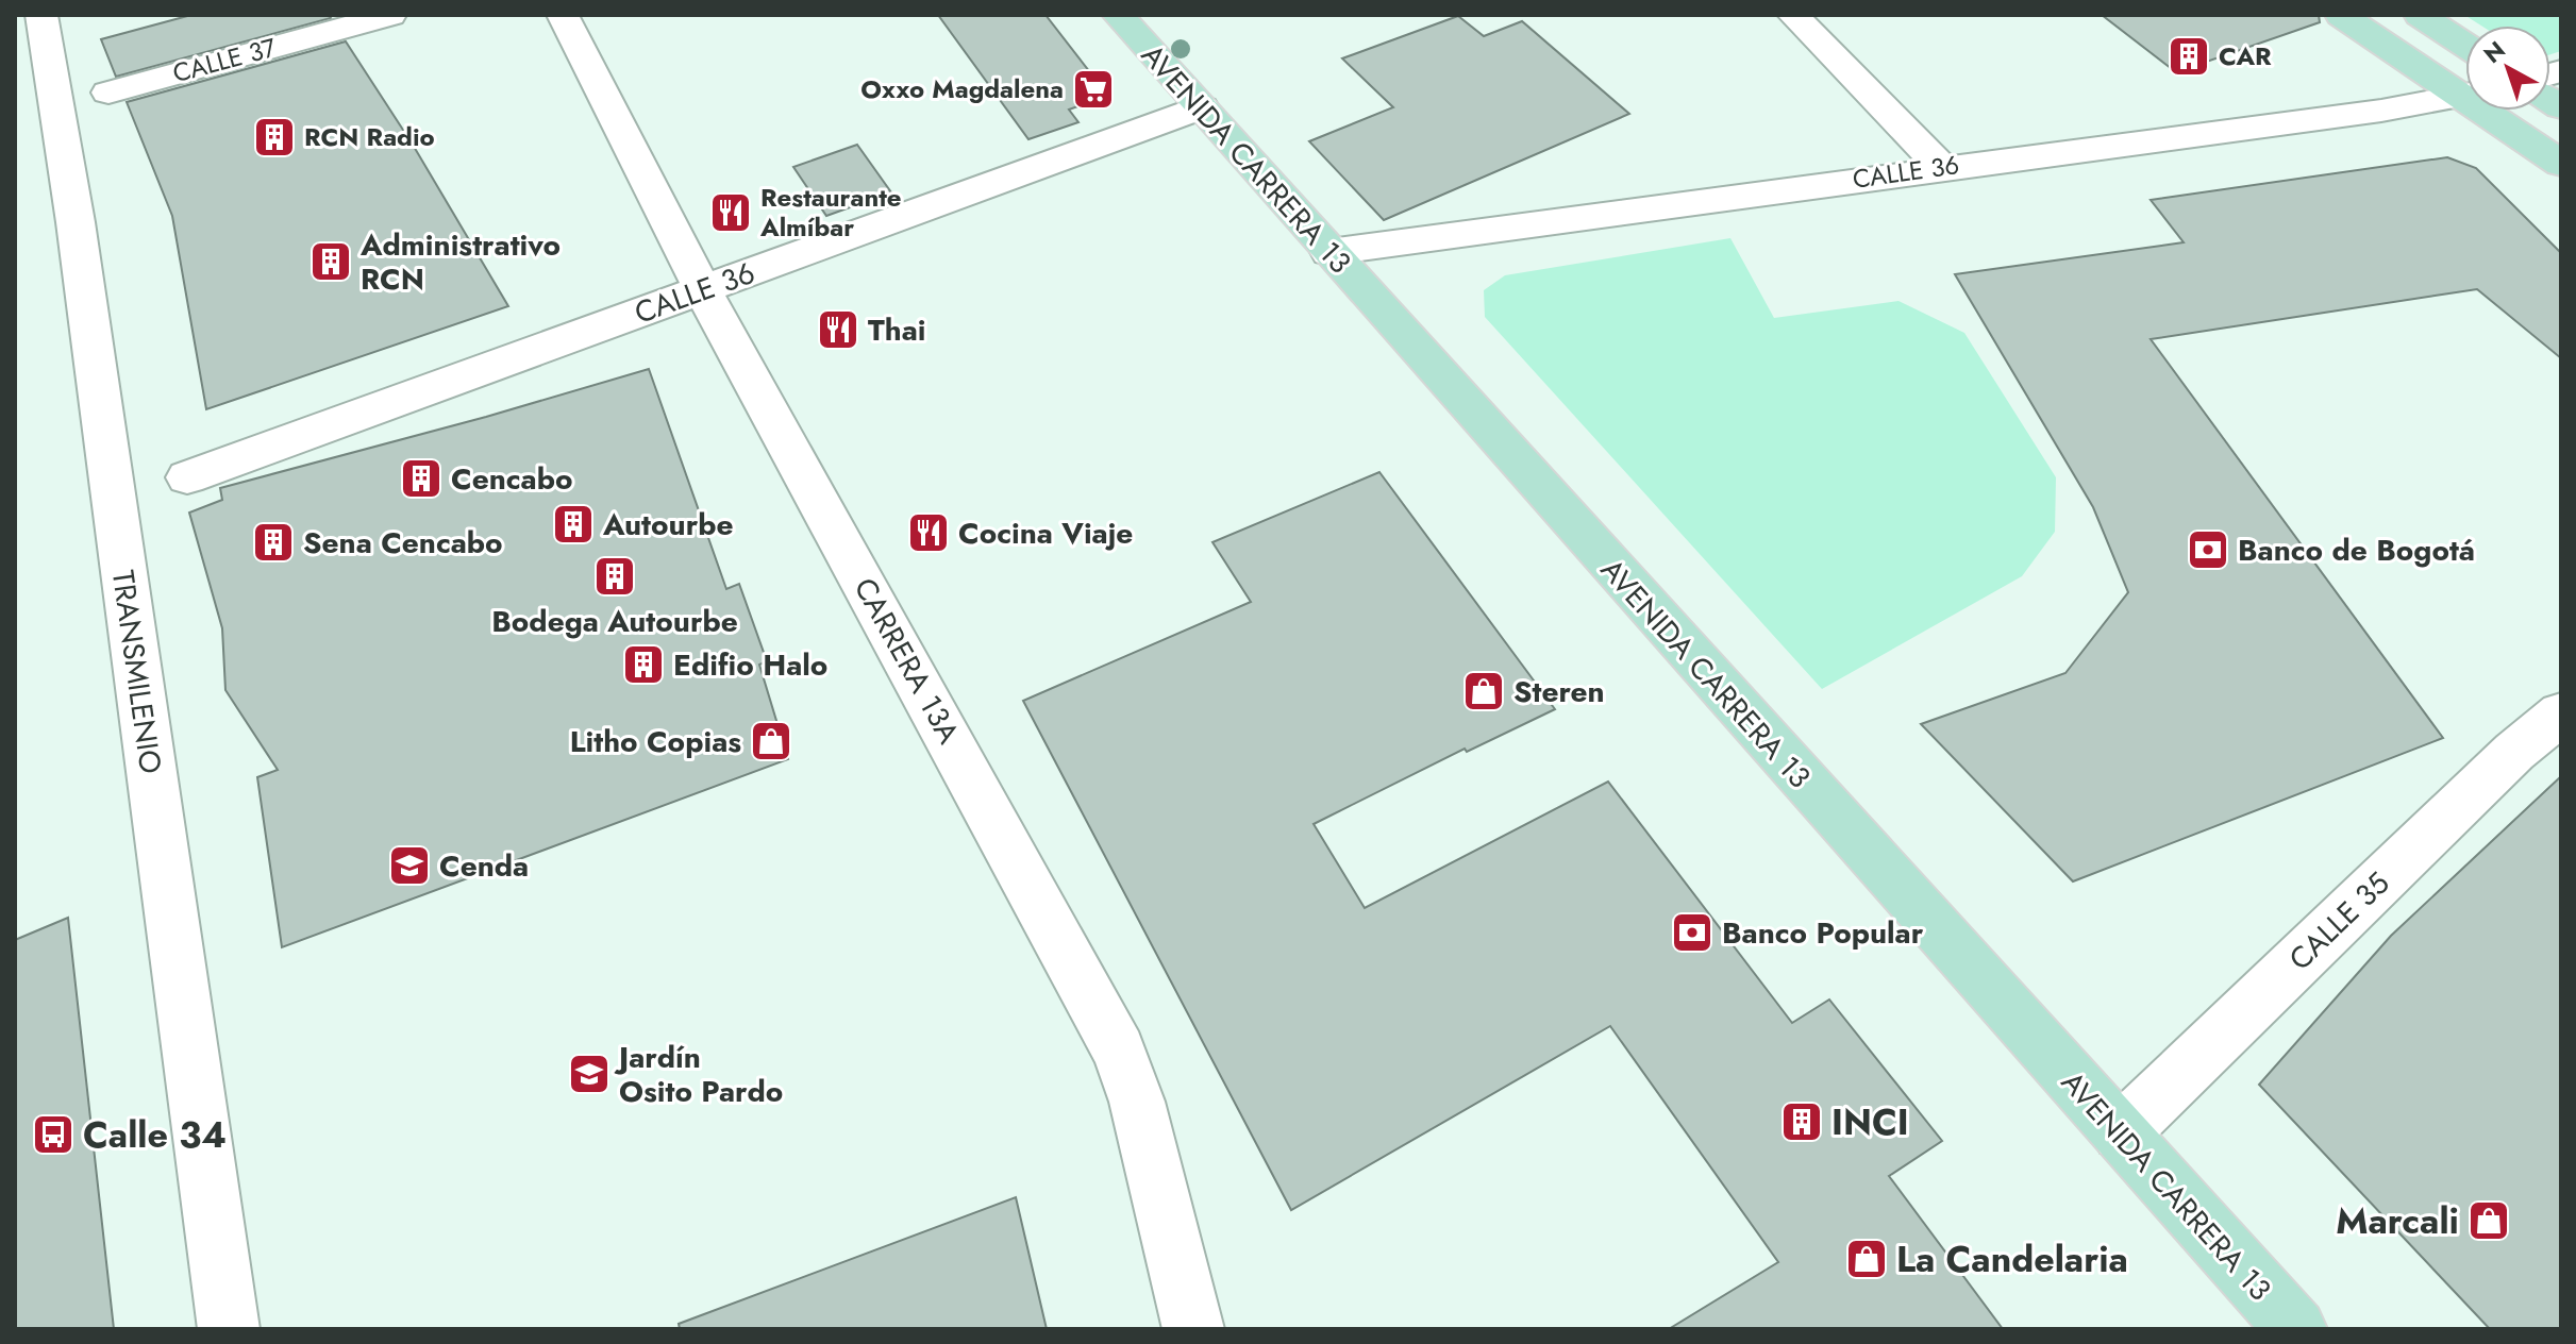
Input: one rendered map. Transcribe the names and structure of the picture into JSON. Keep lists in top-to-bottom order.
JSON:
{
  "streets": {
    "main road": ["AVENIDA CARRERA 13"],
    "street": [
      "CALLE 37",
      "CALLE 36",
      "CARRERA 13A",
      "TRANSMILENIO",
      "CALLE 35"
    ]
  },
  "crossings": [
    ["AVENIDA CARRERA 13", "CALLE 36"],
    ["AVENIDA CARRERA 13", "CALLE 35"],
    ["CALLE 36", "CARRERA 13A"]
  ],
  "places": {
    "building": [
      "CAR",
      "RCN Radio",
      "Administrativo RCN",
      "Cencabo",
      "Autourbe",
      "Sena Cencabo",
      "Bodega Autourbe",
      "Edifio Halo",
      "INCI"
    ],
    "supermarket": ["Oxxo Magdalena"],
    "restaurant": ["Restaurante Almíbar", "Thai", "Cocina Viaje"],
    "bank": ["Banco de Bogotá", "Banco Popular"],
    "shop": [
      "Steren",
      "Litho Copias",
      "Marcali",
      "La Candelaria"
    ],
    "school or university": ["Cenda", "Jardín Osito Pardo"],
    "bus stop": ["Calle 34"]
  },
  "north": "top left"
}
